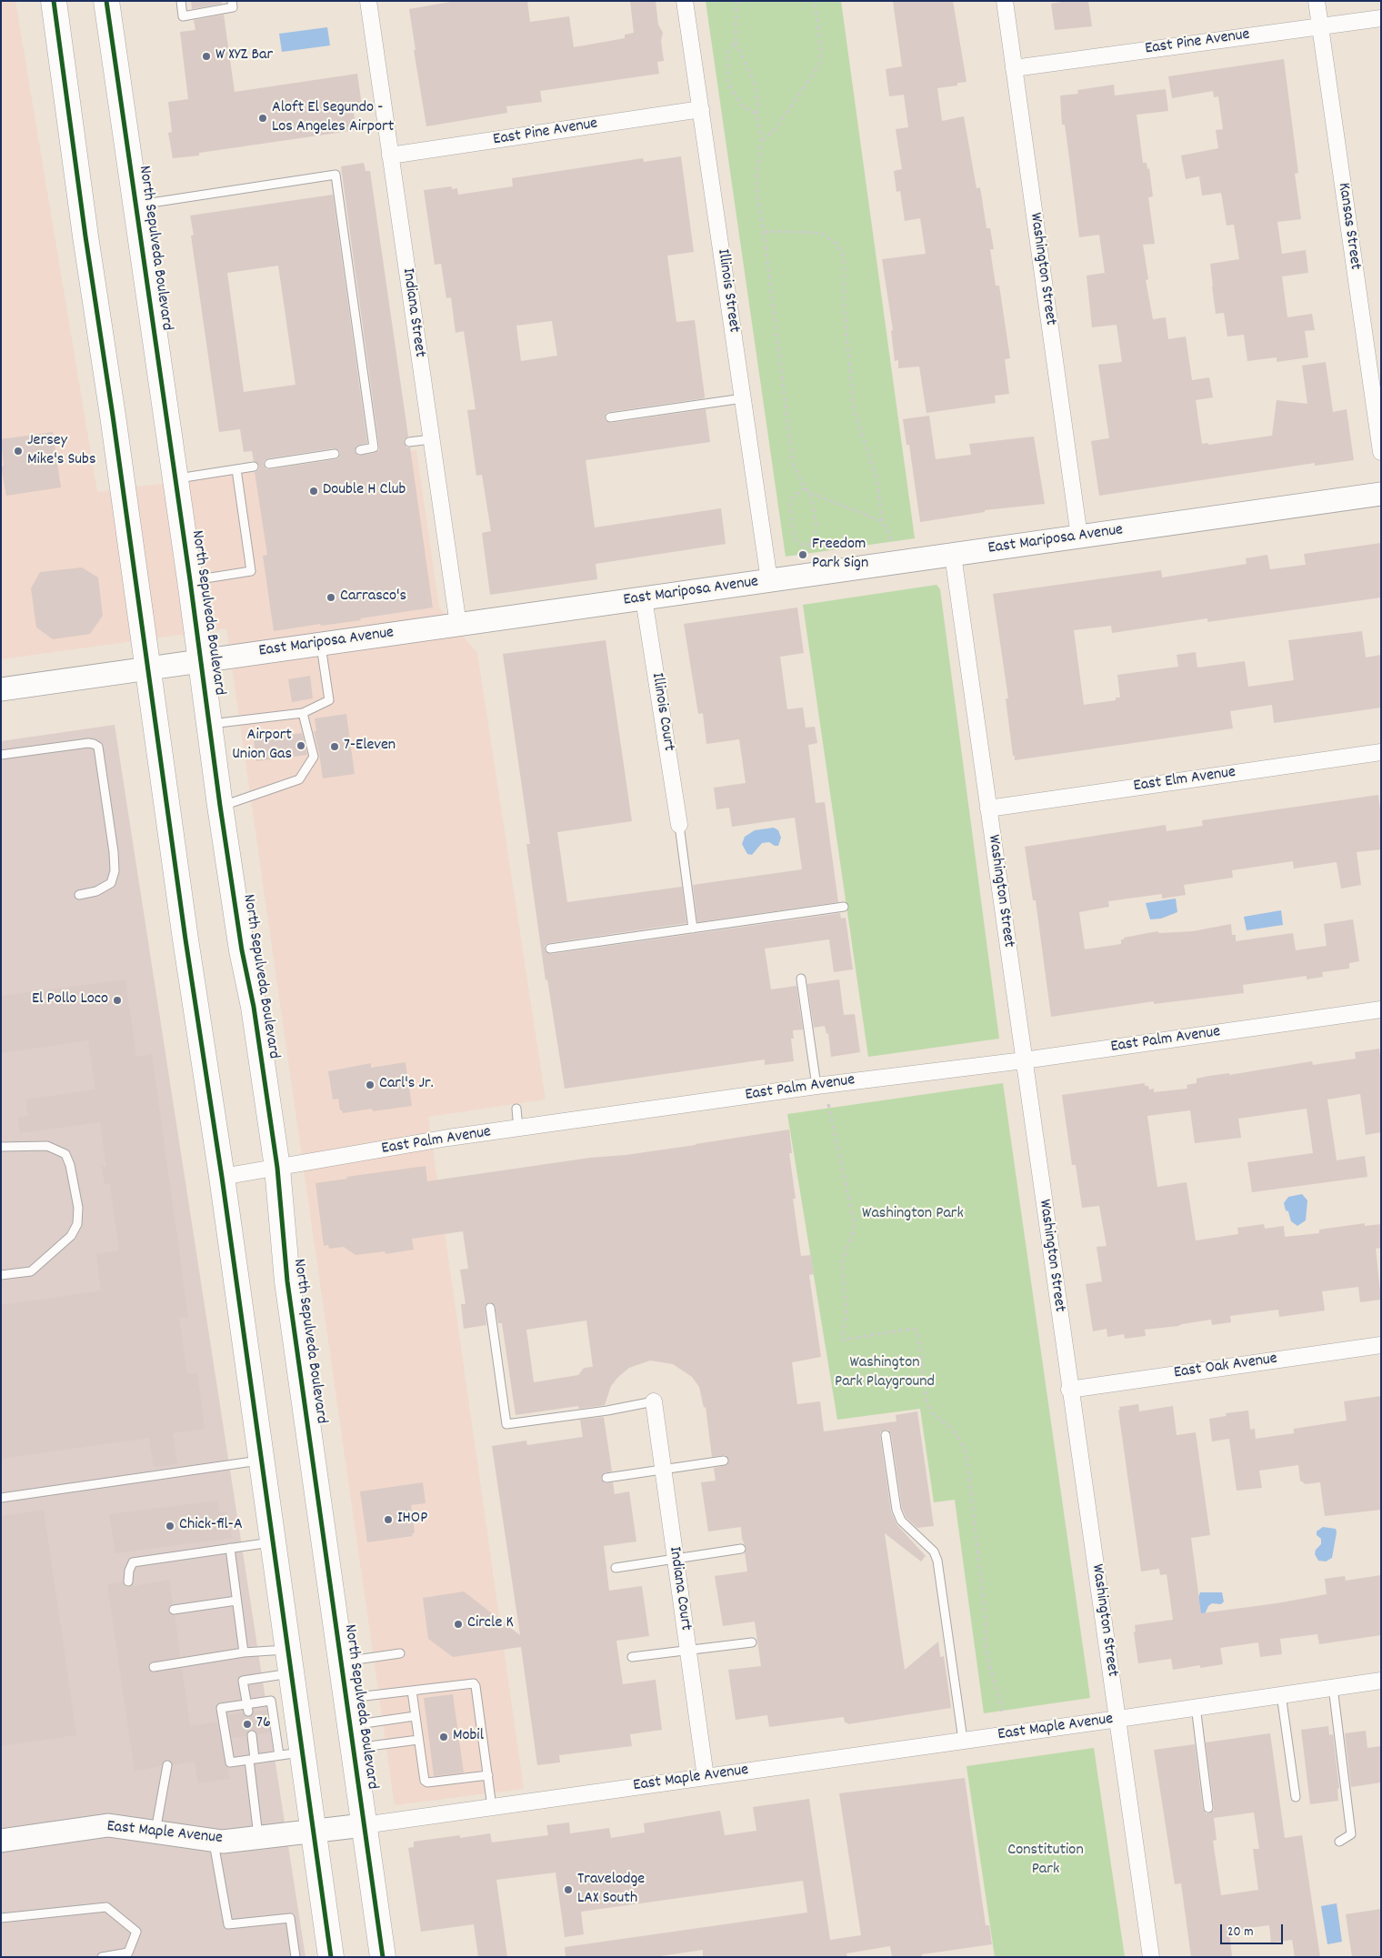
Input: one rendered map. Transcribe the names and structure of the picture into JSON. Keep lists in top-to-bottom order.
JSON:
{
  "streets": {
    "highway": ["North Sepulveda Boulevard"],
    "street": [
      "East Pine Avenue",
      "Kansas Street",
      "Washington Street",
      "Illinois Street",
      "Indiana Street",
      "East Mariposa Avenue",
      "Illinois Court",
      "East Elm Avenue",
      "East Palm Avenue",
      "East Oak Avenue",
      "Indiana Court",
      "East Maple Avenue"
    ]
  },
  "crossings": [
    ["East Pine Avenue", "Kansas Street"],
    ["East Pine Avenue", "Washington Street"],
    ["East Pine Avenue", "Illinois Street"],
    ["East Pine Avenue", "Indiana Street"],
    ["North Sepulveda Boulevard", "East Mariposa Avenue"],
    ["North Sepulveda Boulevard", "East Palm Avenue"],
    ["North Sepulveda Boulevard", "East Maple Avenue"],
    ["Washington Street", "East Mariposa Avenue"],
    ["Washington Street", "East Elm Avenue"],
    ["Washington Street", "East Palm Avenue"],
    ["Washington Street", "East Oak Avenue"],
    ["Washington Street", "East Maple Avenue"],
    ["Illinois Street", "East Mariposa Avenue"],
    ["Indiana Street", "East Mariposa Avenue"],
    ["East Mariposa Avenue", "Illinois Court"],
    ["Indiana Court", "East Maple Avenue"]
  ],
  "parks": ["Washington Park", "Washington Park Playground", "Constitution Park"],
  "places": [
    "W XYZ Bar",
    "Aloft El Segundo - Los Angeles Airport",
    "Jersey Mike's Subs",
    "Double H Club",
    "Freedom Park Sign",
    "Carrasco's",
    "Airport Union Gas",
    "7-Eleven",
    "El Pollo Loco",
    "Carl's Jr.",
    "IHOP",
    "Chick-fil-A",
    "Circle K",
    "76",
    "Mobil",
    "Travelodge LAX South"
  ],
  "scale_bar": "20 m"
}
